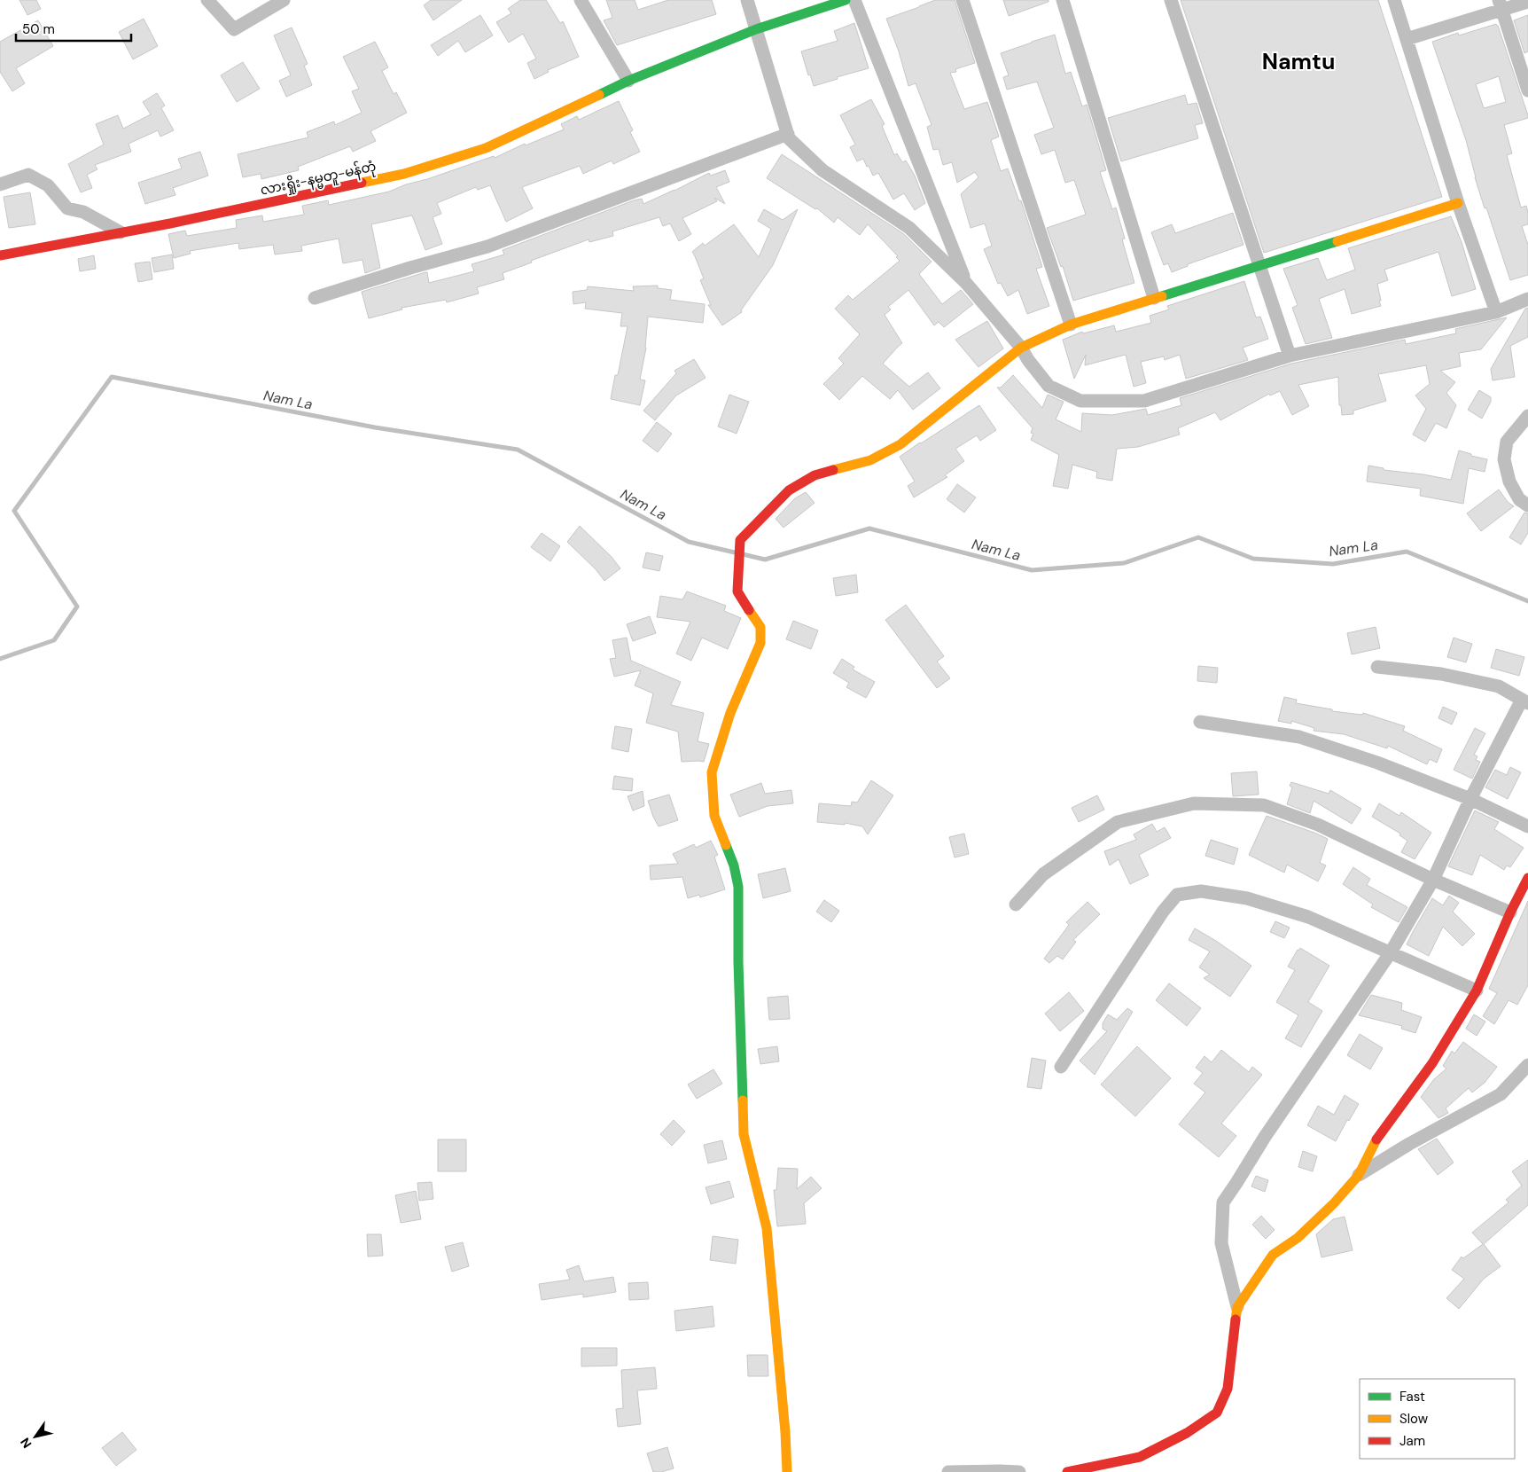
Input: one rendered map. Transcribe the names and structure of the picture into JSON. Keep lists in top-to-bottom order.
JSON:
{
  "streets": {
    "street": ["လားရှိုး-နမ္မတူ-မန်တုံ"]
  },
  "districts": ["Namtu"],
  "water": ["Nam La"],
  "legend": ["Fast", "Slow", "Jam"],
  "scale_bar": "50 m",
  "north": "bottom left"
}
